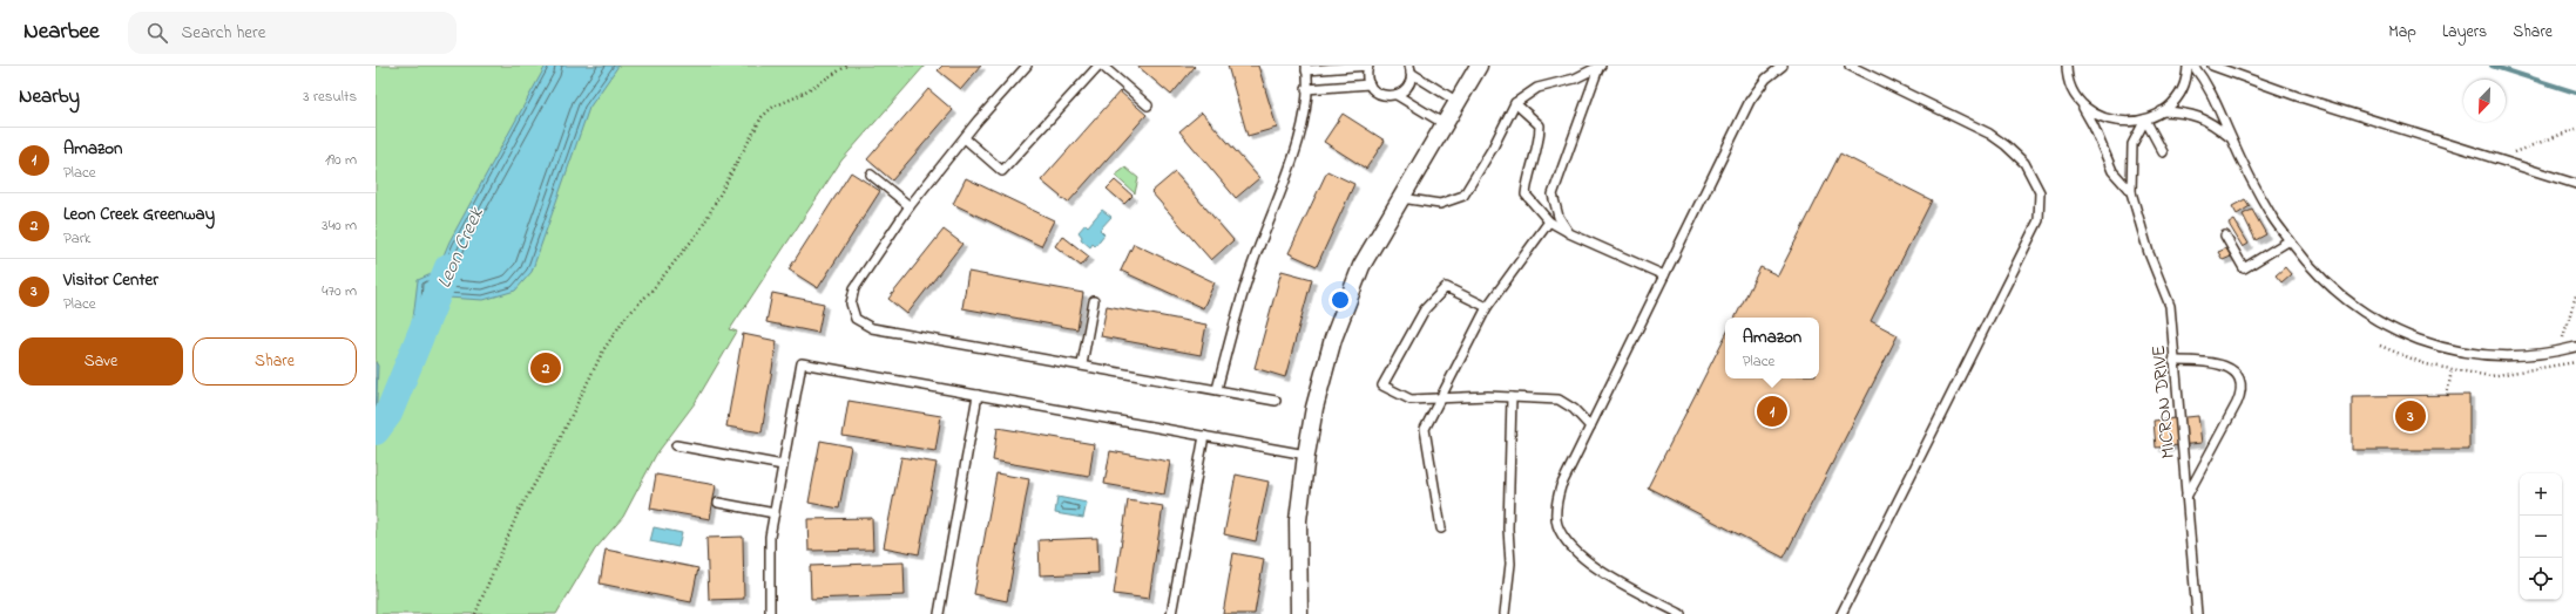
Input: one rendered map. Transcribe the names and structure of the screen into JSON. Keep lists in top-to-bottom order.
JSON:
{
  "streets": {
    "lane": ["MICRON DRIVE"]
  },
  "water": ["Leon Creek"],
  "north": "bottom left",
  "page": {
    "header": "Nearbee",
    "search": "Search here",
    "nav": ["Map", "Layers", "Share"],
    "heading": ["Nearby", "3 results"],
    "list": [
      {
        "mark": "1",
        "name": "Amazon",
        "note": "Place",
        "value": "190 m"
      },
      {
        "mark": "2",
        "name": "Leon Creek Greenway",
        "note": "Park",
        "value": "340 m"
      },
      {
        "mark": "3",
        "name": "Visitor Center",
        "note": "Place",
        "value": "470 m"
      }
    ],
    "popup": ["Amazon", "Place"],
    "buttons": ["Save", "Share"],
    "pins": ["2", "1", "3"],
    "map_buttons": ["+", "−"]
  }
}
